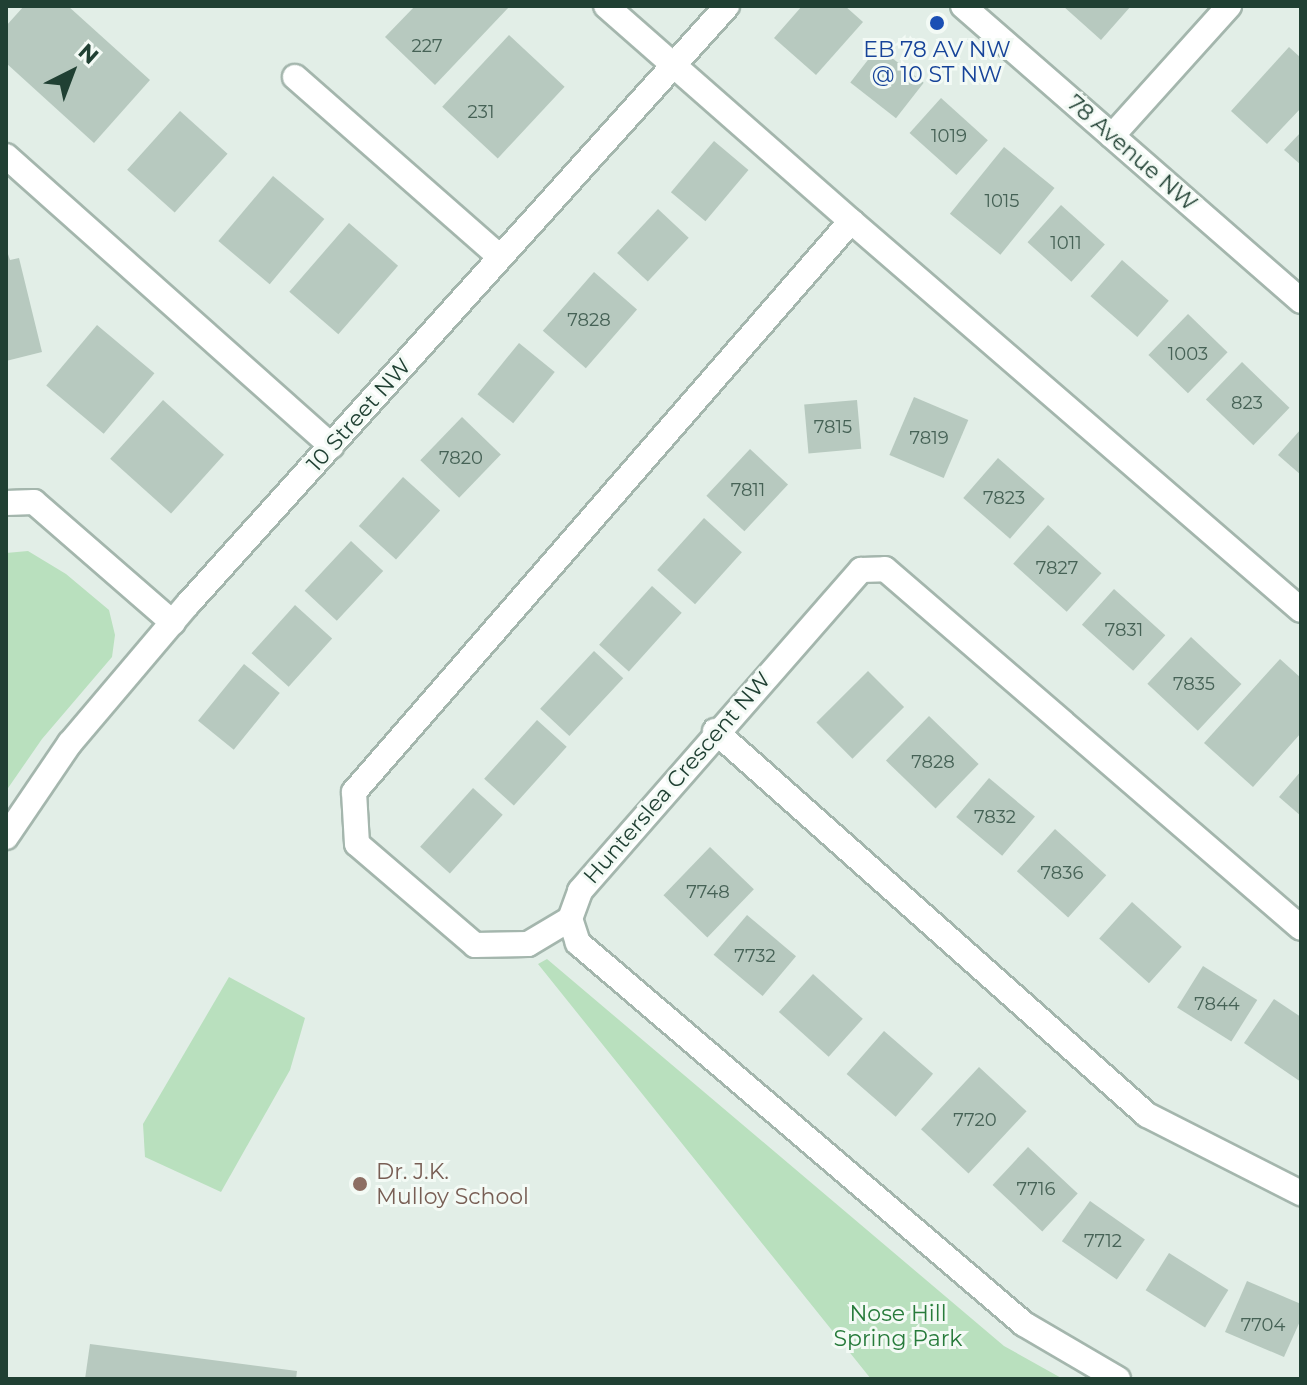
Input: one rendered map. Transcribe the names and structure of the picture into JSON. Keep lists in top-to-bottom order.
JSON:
{
  "streets": {
    "street": ["78 Avenue NW", "10 Street NW", "Hunterslea Crescent NW"]
  },
  "parks": ["Nose Hill Spring Park"],
  "places": ["EB 78 AV NW @ 10 ST NW", "Dr. J.K. Mulloy School"],
  "house_numbers": [
    "227",
    "231",
    "1019",
    "1015",
    "1011",
    "7828",
    "1003",
    "823",
    "7815",
    "7819",
    "7820",
    "7811",
    "7823",
    "7827",
    "7831",
    "7835",
    "7828",
    "7832",
    "7836",
    "7748",
    "7732",
    "7844",
    "7720",
    "7716",
    "7712",
    "7704"
  ],
  "north": "top right"
}
